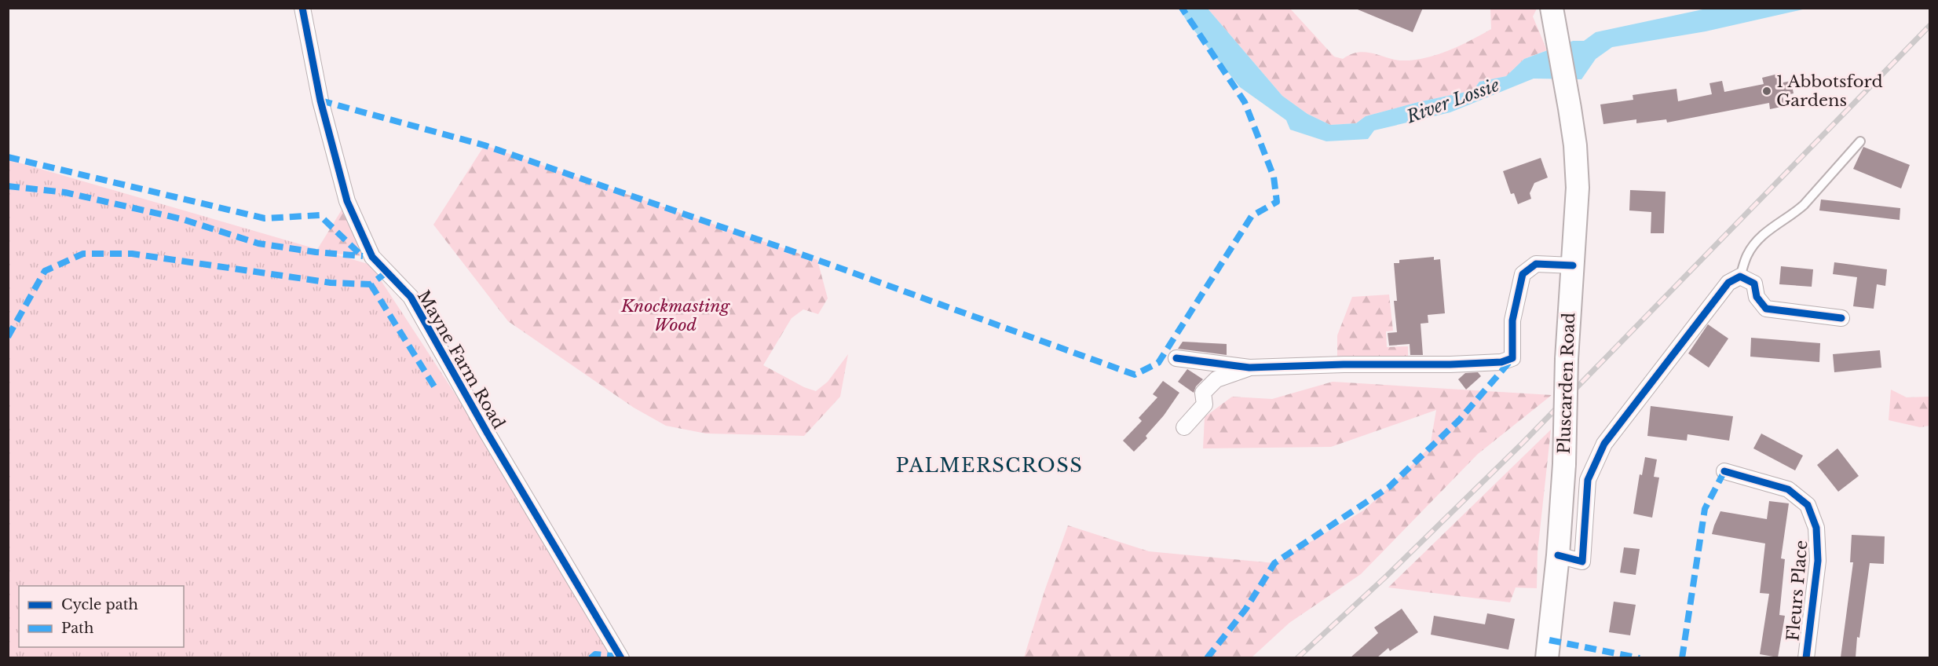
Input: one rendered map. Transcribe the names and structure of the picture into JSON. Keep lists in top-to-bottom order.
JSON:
{
  "streets": {
    "main road": ["Pluscarden Road"],
    "street": ["Mayne Farm Road", "Fleurs Place"]
  },
  "districts": ["PALMERSCROSS"],
  "water": ["River Lossie"],
  "parks": ["Knockmasting Wood"],
  "places": ["1 Abbotsford Gardens"],
  "legend": ["Cycle path", "Path"]
}
